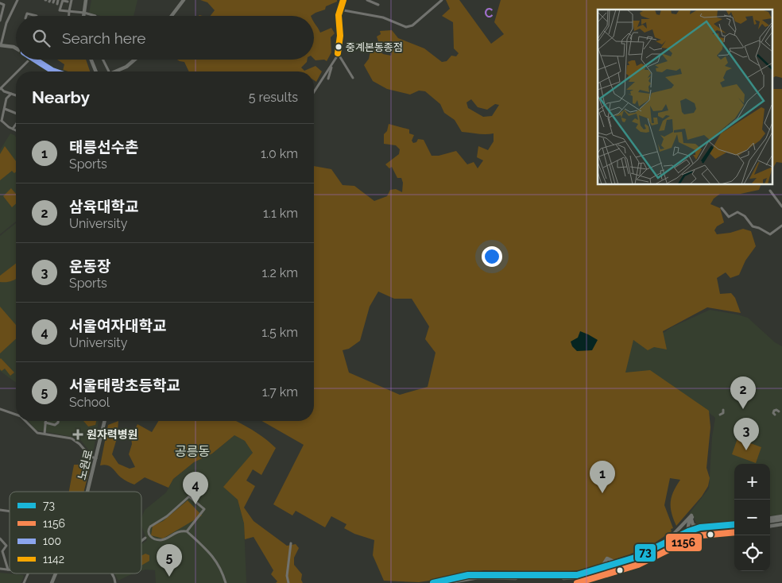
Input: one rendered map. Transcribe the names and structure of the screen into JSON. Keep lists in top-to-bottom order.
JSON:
{
  "streets": {
    "main road": ["노원로"]
  },
  "districts": ["공릉동"],
  "places": {
    "other": ["중계본동종점"],
    "health": ["원자력병원"]
  },
  "lines": [
    "transit line 1142",
    "transit line 100",
    "transit line 73",
    "transit line 1156"
  ],
  "legend": [
    "73",
    "1156",
    "100",
    "1142"
  ],
  "page": {
    "search": "Search here",
    "heading": ["Nearby", "5 results"],
    "list": [
      {
        "mark": "1",
        "name": "태릉선수촌",
        "note": "Sports",
        "value": "1.0 km"
      },
      {
        "mark": "2",
        "name": "삼육대학교",
        "note": "University",
        "value": "1.1 km"
      },
      {
        "mark": "3",
        "name": "운동장",
        "note": "Sports",
        "value": "1.2 km"
      },
      {
        "mark": "4",
        "name": "서울여자대학교",
        "note": "University",
        "value": "1.5 km"
      },
      {
        "mark": "5",
        "name": "서울태랑초등학교",
        "note": "School",
        "value": "1.7 km"
      }
    ],
    "pins": [
      "2",
      "3",
      "1",
      "4",
      "5"
    ],
    "map_buttons": ["+", "−"]
  },
  "grid": {
    "columns": ["C"]
  }
}
